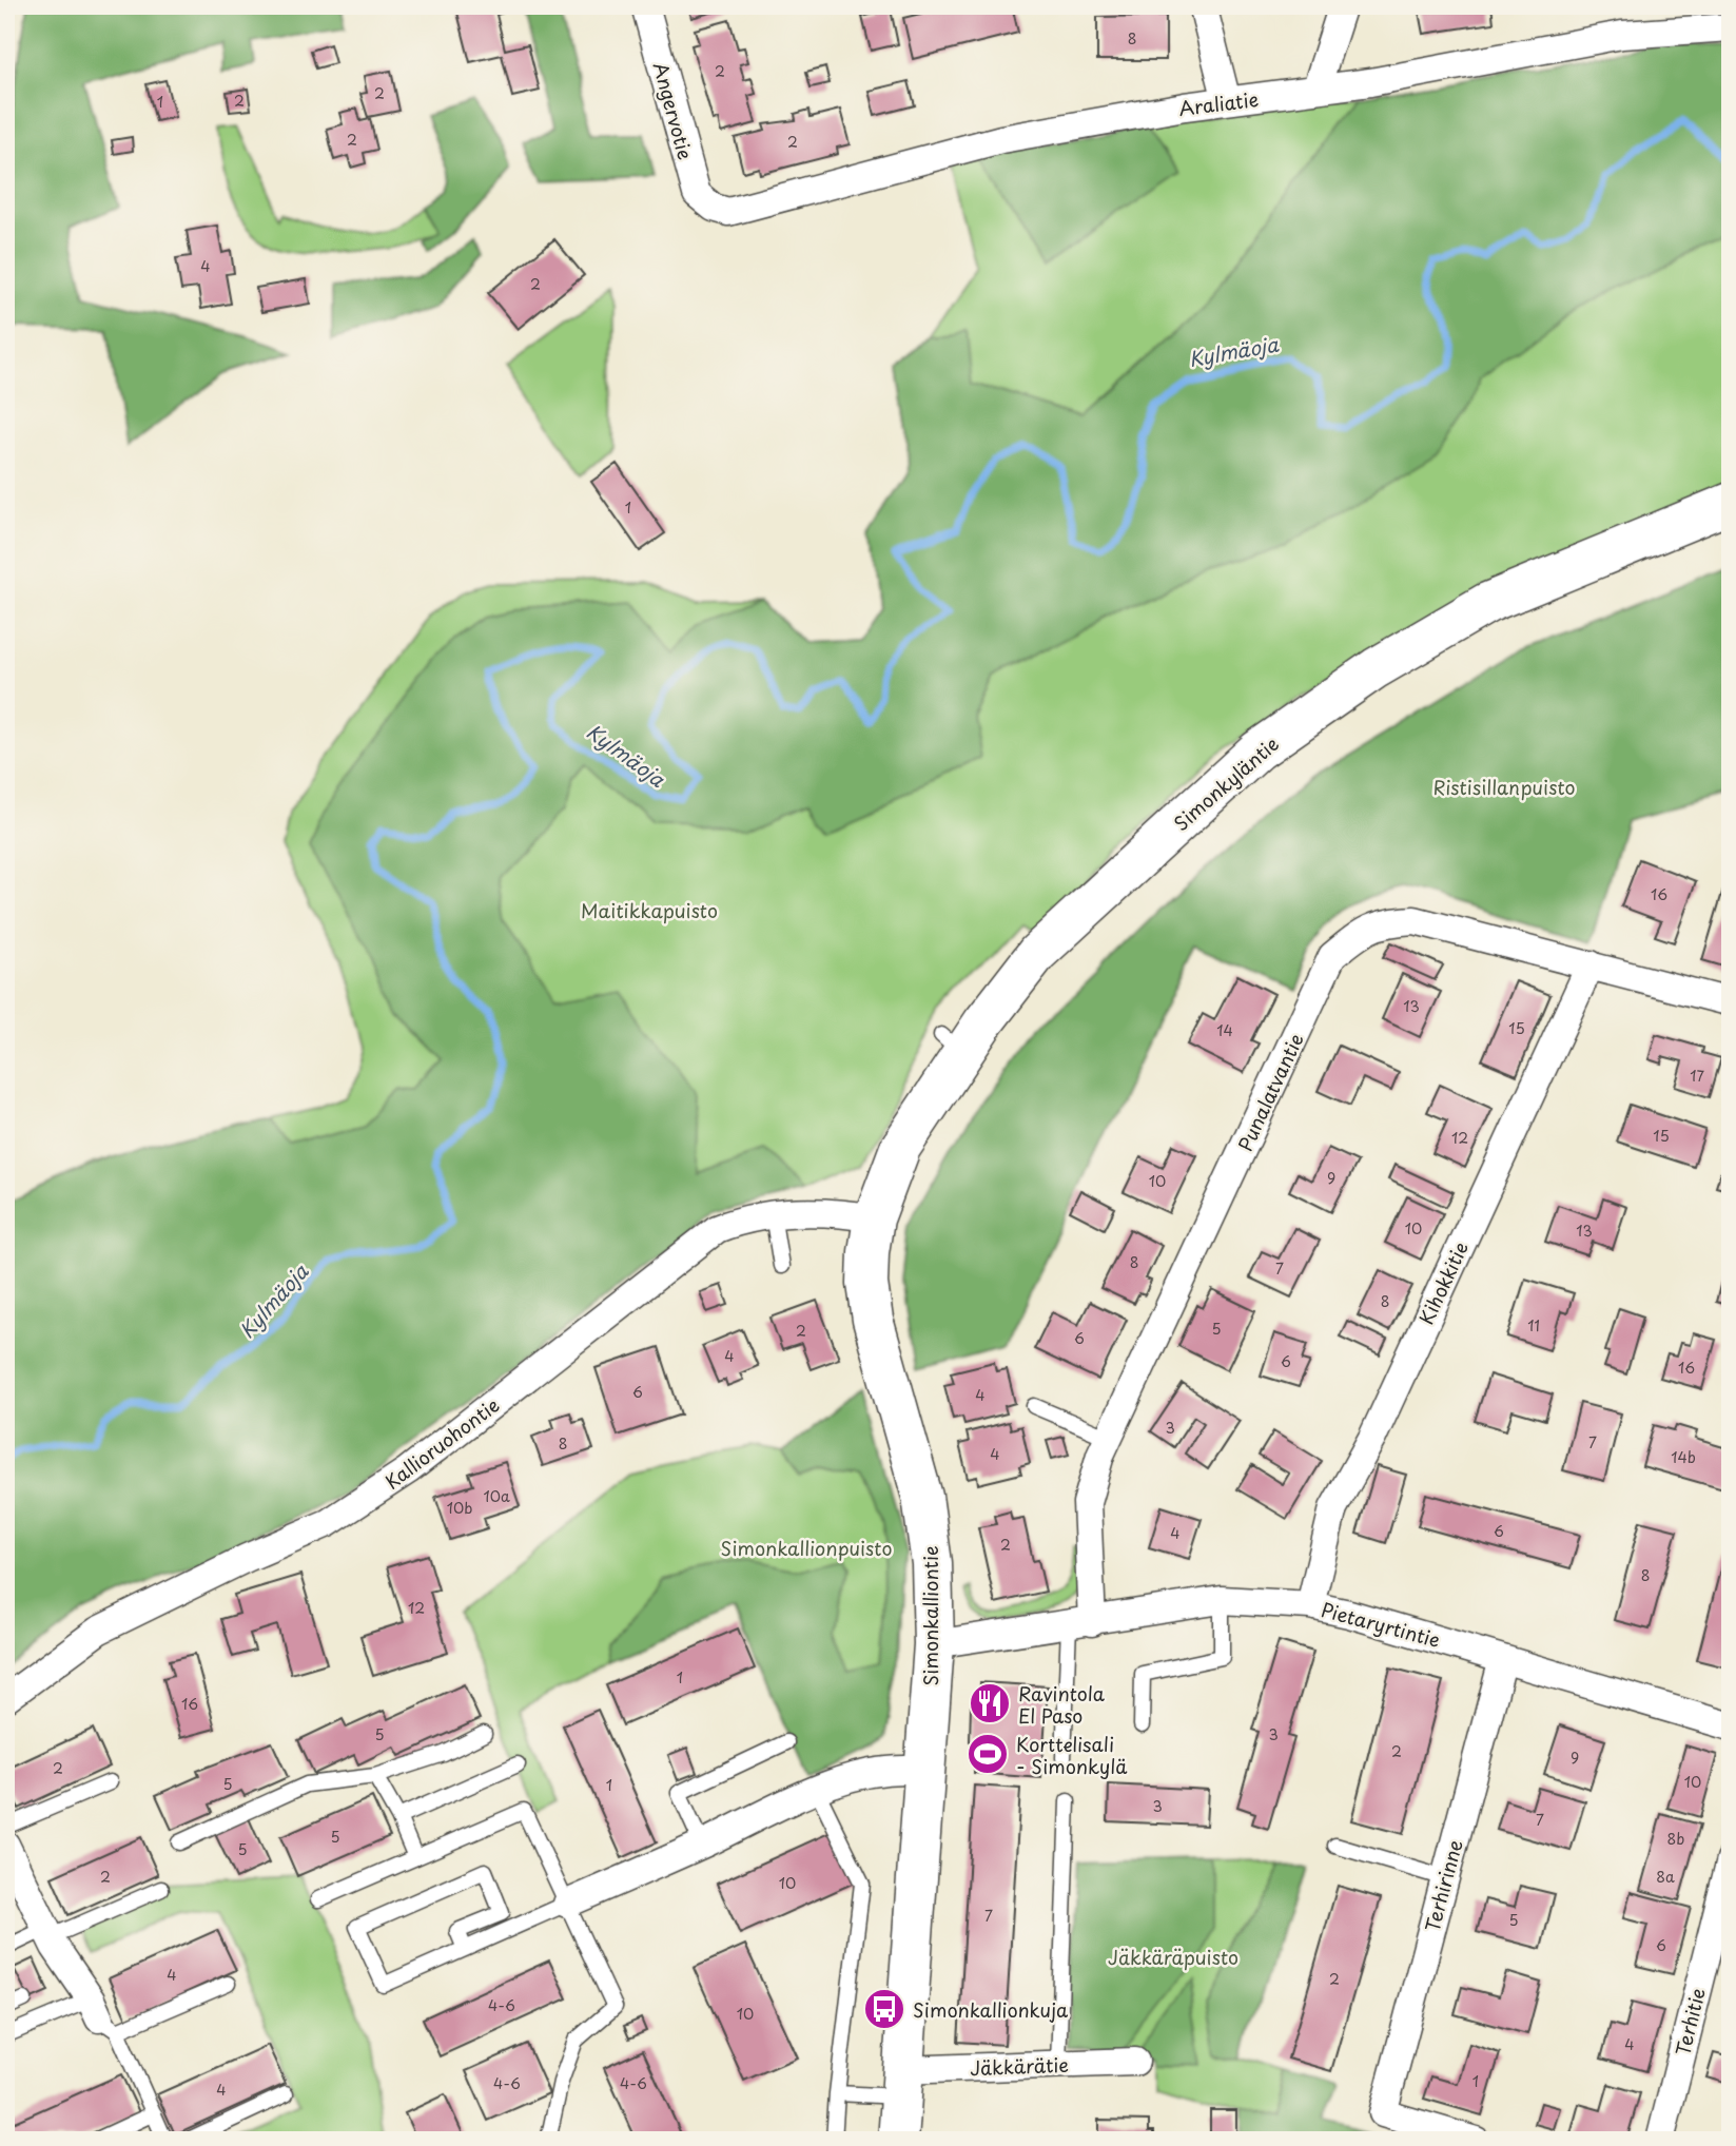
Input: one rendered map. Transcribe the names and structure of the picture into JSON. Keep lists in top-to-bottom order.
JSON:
{
  "streets": {
    "main road": ["Simonkyläntie", "Simonkalliontie"],
    "street": [
      "Araliatie",
      "Angervotie",
      "Punalatvantie",
      "Kihokkitie",
      "Kallioruohontie",
      "Pietaryrtintie",
      "Terhirinne",
      "Terhitie",
      "Jäkkärätie"
    ]
  },
  "crossings": [
    ["Araliatie", "Angervotie"],
    ["Simonkyläntie", "Simonkalliontie"],
    ["Punalatvantie", "Kihokkitie"],
    ["Punalatvantie", "Pietaryrtintie"],
    ["Kihokkitie", "Pietaryrtintie"],
    ["Kallioruohontie", "Simonkalliontie"],
    ["Simonkalliontie", "Pietaryrtintie"],
    ["Simonkalliontie", "Jäkkärätie"],
    ["Pietaryrtintie", "Terhirinne"]
  ],
  "water": ["Kylmäoja"],
  "parks": [
    "Ristisillanpuisto",
    "Maitikkapuisto",
    "Simonkallionpuisto",
    "Jäkkäräpuisto"
  ],
  "places": {
    "restaurant": ["Ravintola El Paso"],
    "sports": ["Korttelisali - Simonkylä"],
    "bus stop": ["Simonkallionkuja"]
  },
  "house_numbers": [
    "8",
    "2",
    "2",
    "2",
    "1",
    "2",
    "2",
    "4",
    "2",
    "1",
    "16",
    "13",
    "15",
    "14",
    "17",
    "15",
    "12",
    "9",
    "10",
    "10",
    "13",
    "8",
    "7",
    "8",
    "11",
    "5",
    "2",
    "6",
    "4",
    "6",
    "16",
    "6",
    "4",
    "3",
    "7",
    "8",
    "4",
    "14b",
    "10a",
    "10b",
    "6",
    "4",
    "2",
    "8",
    "12",
    "1",
    "16",
    "5",
    "3",
    "2",
    "9",
    "2",
    "10",
    "5",
    "1",
    "3",
    "7",
    "5",
    "8b",
    "5",
    "2",
    "8a",
    "10",
    "7",
    "5",
    "6",
    "4",
    "2",
    "4-6",
    "10",
    "4",
    "1",
    "4-6",
    "4-6",
    "4"
  ]
}
